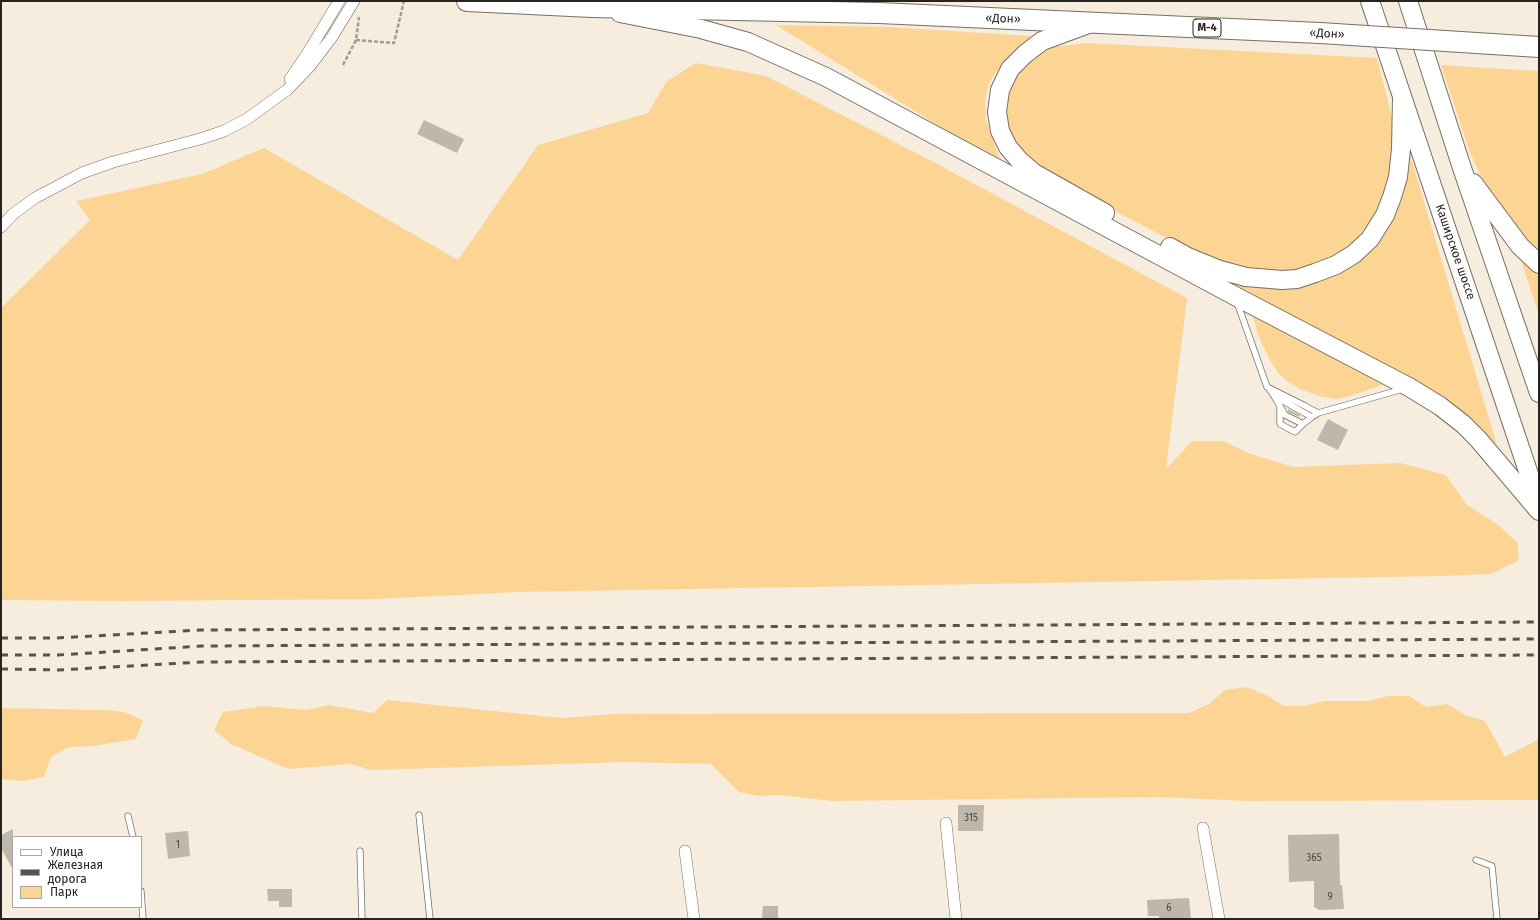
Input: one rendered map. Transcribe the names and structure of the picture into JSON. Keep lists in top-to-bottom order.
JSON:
{
  "streets": {
    "highway": ["«Дон»", "М-4"],
    "main road": ["Каширское шоссе"]
  },
  "house_numbers": [
    "315",
    "1",
    "365",
    "9",
    "6"
  ],
  "legend": ["Улица", "Железная дорога", "Парк"]
}
